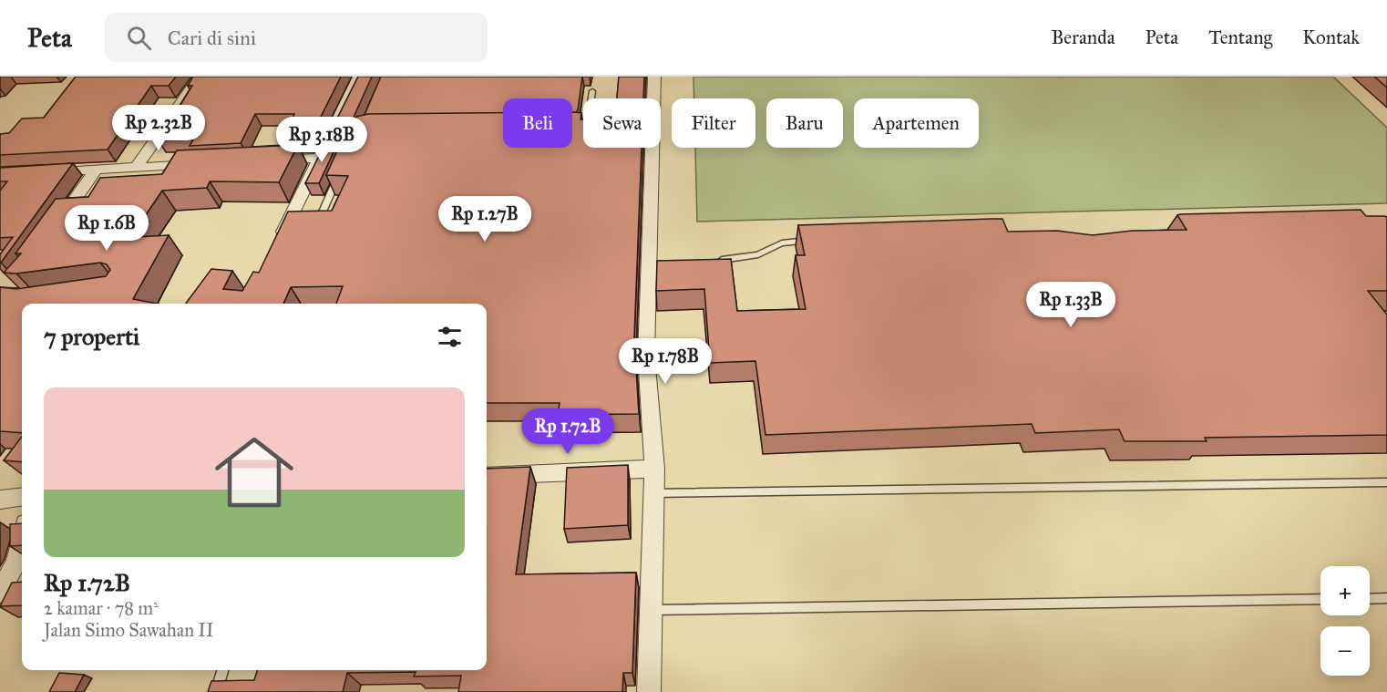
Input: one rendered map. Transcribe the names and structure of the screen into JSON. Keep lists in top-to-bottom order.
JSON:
{
  "page": {
    "header": "Peta",
    "search": "Cari di sini",
    "nav": [
      "Beranda",
      "Peta",
      "Tentang",
      "Kontak"
    ],
    "chip": [
      "Beli",
      "Sewa",
      "Filter",
      "Baru",
      "Apartemen"
    ],
    "price": [
      "Rp 2.32B",
      "Rp 3.18B",
      "Rp 1.27B",
      "Rp 1.6B",
      "Rp 1.33B",
      "Rp 1.78B",
      "Rp 1.72B"
    ],
    "heading": "7 properti",
    "list": [
      {
        "name": "Rp 1.72B",
        "note": "2 kamar · 78 m² · Jalan Simo Sawahan II"
      }
    ],
    "map_buttons": ["+", "−"]
  }
}
